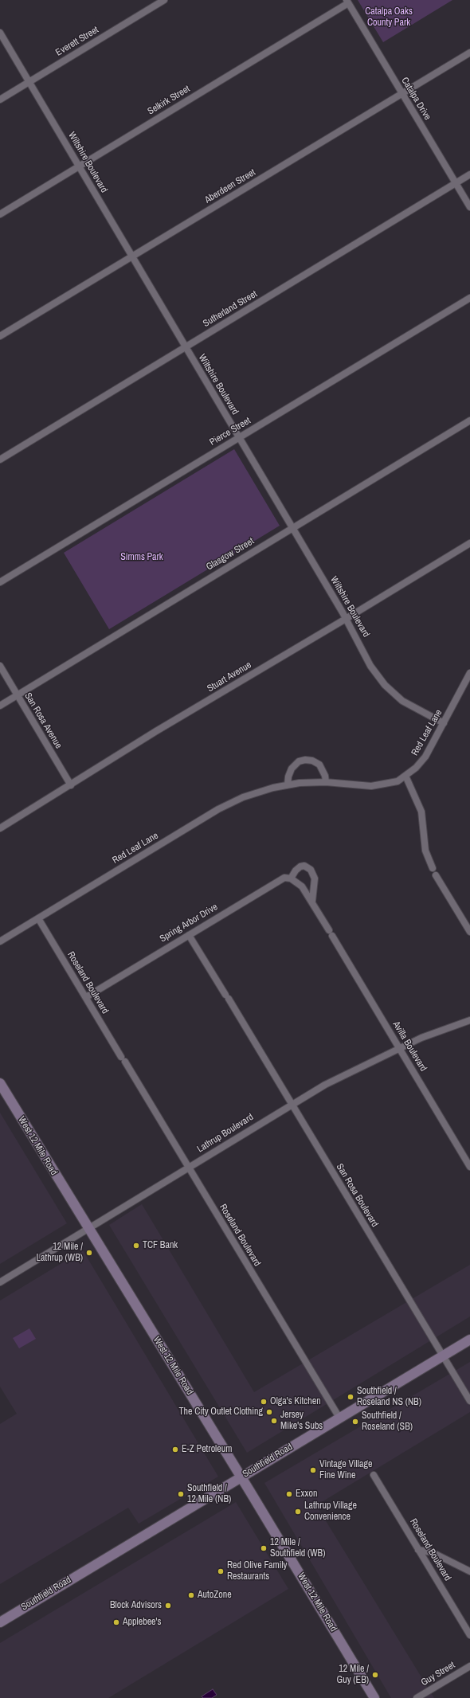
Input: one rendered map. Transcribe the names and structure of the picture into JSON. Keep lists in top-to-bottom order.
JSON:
{
  "streets": {
    "main road": ["West 12 Mile Road", "Southfield Road"],
    "street": [
      "Everett Street",
      "Catalpa Drive",
      "Selkirk Street",
      "Wiltshire Boulevard",
      "Aberdeen Street",
      "Sutherland Street",
      "Pierce Street",
      "Glasgow Street",
      "Stuart Avenue",
      "San Rosa Avenue",
      "Red Leaf Lane",
      "Spring Arbor Drive",
      "Roseland Boulevard",
      "Avilla Boulevard",
      "Lathrup Boulevard",
      "San Rosa Boulevard",
      "Guy Street"
    ]
  },
  "crossings": [
    ["Everett Street", "Wiltshire Boulevard"],
    ["Catalpa Drive", "Selkirk Street"],
    ["Catalpa Drive", "Aberdeen Street"],
    ["Catalpa Drive", "Sutherland Street"],
    ["Selkirk Street", "Wiltshire Boulevard"],
    ["Wiltshire Boulevard", "Aberdeen Street"],
    ["Wiltshire Boulevard", "Sutherland Street"],
    ["Wiltshire Boulevard", "Pierce Street"],
    ["Wiltshire Boulevard", "Glasgow Street"],
    ["Wiltshire Boulevard", "Stuart Avenue"],
    ["Wiltshire Boulevard", "Red Leaf Lane"],
    ["Glasgow Street", "San Rosa Avenue"],
    ["Stuart Avenue", "San Rosa Avenue"],
    ["Red Leaf Lane", "Roseland Boulevard"],
    ["Spring Arbor Drive", "Roseland Boulevard"],
    ["Spring Arbor Drive", "Avilla Boulevard"],
    ["Spring Arbor Drive", "San Rosa Boulevard"],
    ["Roseland Boulevard", "Lathrup Boulevard"],
    ["Roseland Boulevard", "Southfield Road"],
    ["Avilla Boulevard", "Lathrup Boulevard"],
    ["Lathrup Boulevard", "West 12 Mile Road"],
    ["Lathrup Boulevard", "San Rosa Boulevard"],
    ["West 12 Mile Road", "Southfield Road"],
    ["San Rosa Boulevard", "Southfield Road"]
  ],
  "parks": ["Catalpa Oaks County Park", "Simms Park"],
  "places": [
    "TCF Bank",
    "12 Mile / Lathrup (WB)",
    "Southfield / Roseland NS (NB)",
    "Olga's Kitchen",
    "The City Outlet Clothing",
    "Jersey Mike's Subs",
    "Southfield / Roseland (SB)",
    "E-Z Petroleum",
    "Vintage Village Fine Wine",
    "Southfield / 12 Mile (NB)",
    "Exxon",
    "Lathrup Village Convenience",
    "12 Mile / Southfield (WB)",
    "Red Olive Family Restaurants",
    "AutoZone",
    "Block Advisors",
    "Applebee's",
    "12 Mile / Guy (EB)"
  ]
}
